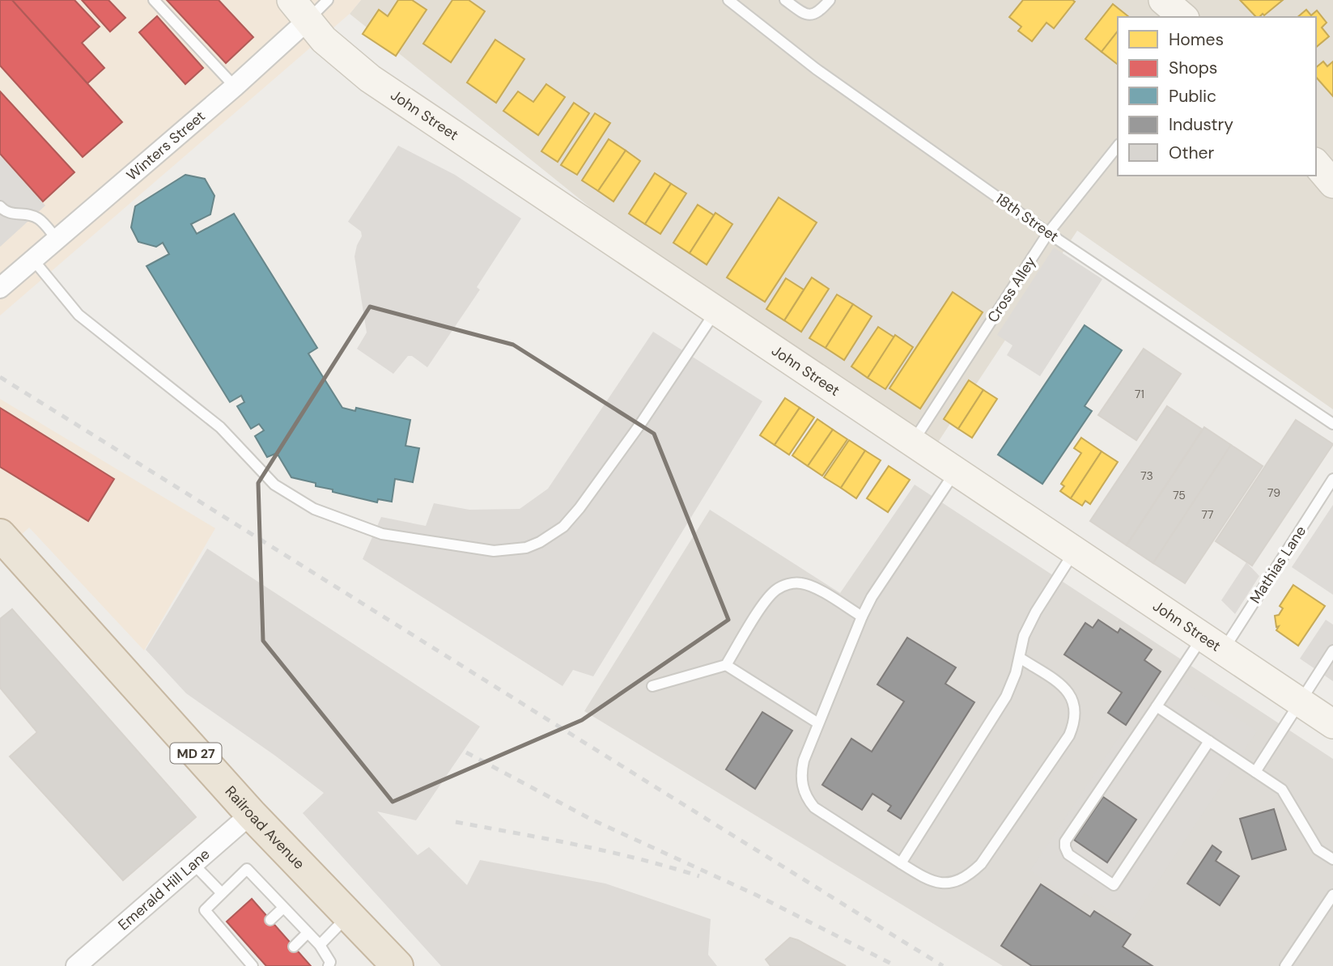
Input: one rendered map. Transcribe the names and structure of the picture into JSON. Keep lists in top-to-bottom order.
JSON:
{
  "streets": {
    "highway": ["MD 27", "Railroad Avenue"],
    "street": ["John Street", "Winters Street", "Emerald Hill Lane"],
    "lane": ["18th Street", "Cross Alley", "Mathias Lane"]
  },
  "crossings": [
    ["John Street", "Winters Street"],
    ["John Street", "Cross Alley"],
    ["John Street", "Mathias Lane"],
    ["18th Street", "Cross Alley"],
    ["Railroad Avenue", "Emerald Hill Lane"]
  ],
  "house_numbers": [
    "71",
    "73",
    "79",
    "75",
    "77"
  ],
  "legend": [
    "Homes",
    "Shops",
    "Public",
    "Industry",
    "Other"
  ]
}
